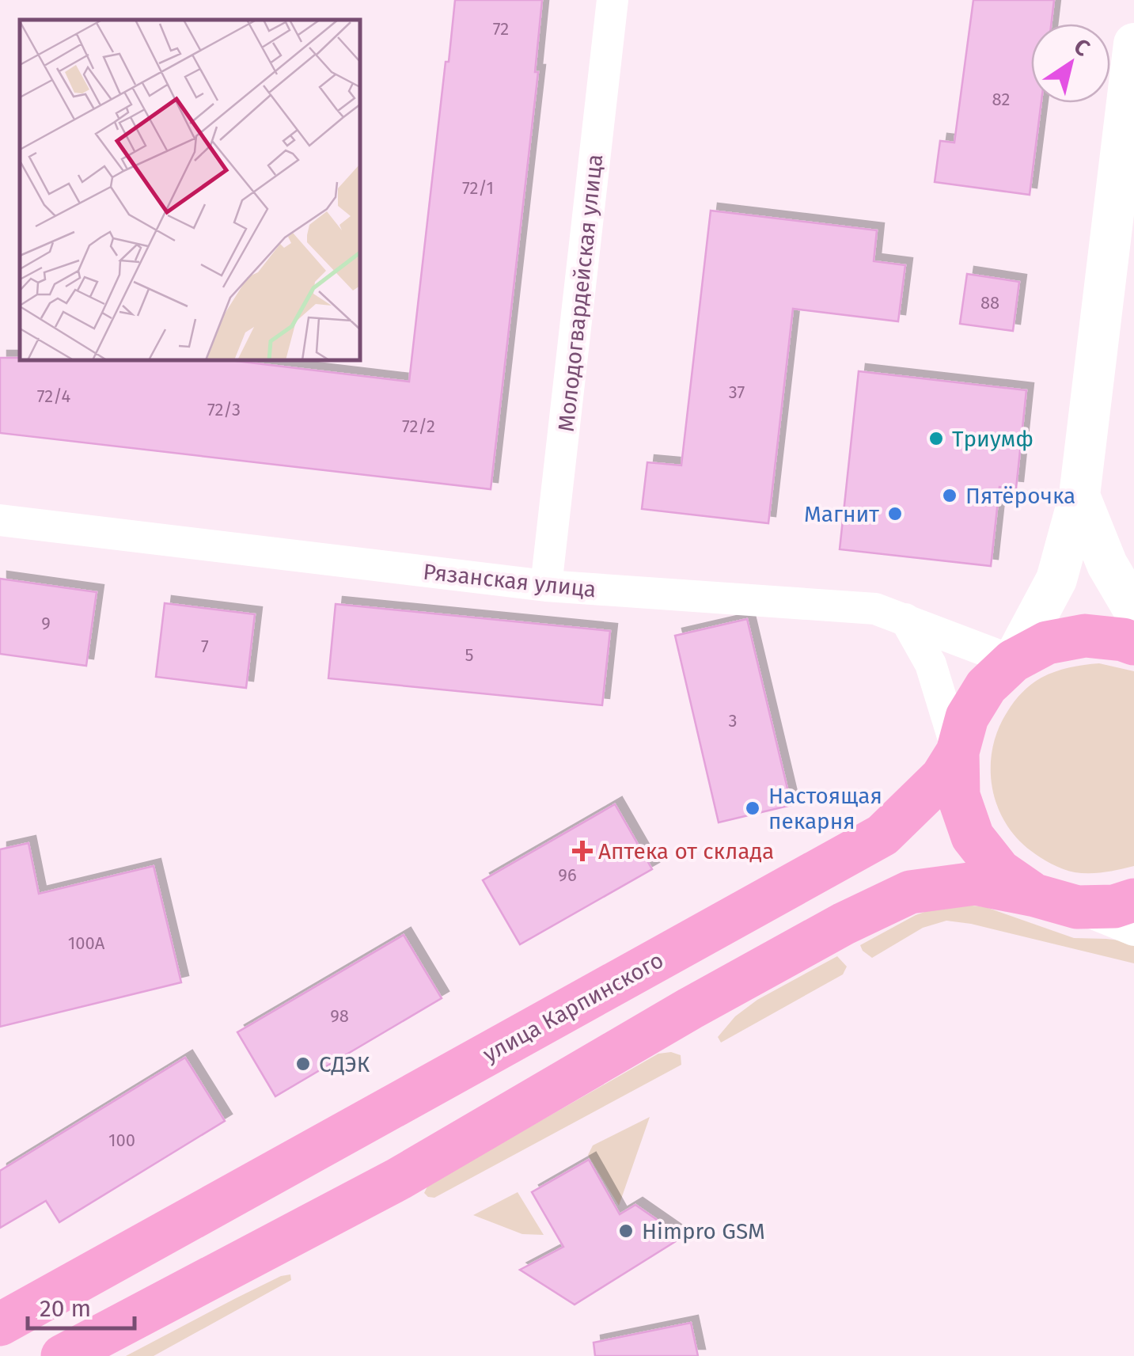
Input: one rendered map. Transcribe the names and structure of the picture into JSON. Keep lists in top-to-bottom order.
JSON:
{
  "streets": {
    "main road": ["улица Карпинского"],
    "street": ["Молодогвардейская улица", "Рязанская улица"]
  },
  "crossings": [
    ["Молодогвардейская улица", "Рязанская улица"],
    ["Рязанская улица", "улица Карпинского"]
  ],
  "places": {
    "other": [
      "Триумф",
      "Пятёрочка",
      "Магнит",
      "Настоящая пекарня",
      "СДЭК",
      "Himpro GSM"
    ],
    "health": ["Аптека от склада"]
  },
  "house_numbers": [
    "72",
    "82",
    "72/1",
    "88",
    "37",
    "72/4",
    "72/3",
    "72/2",
    "9",
    "7",
    "5",
    "3",
    "96",
    "100А",
    "98",
    "100"
  ],
  "scale_bar": "20 m",
  "north": "top right"
}
